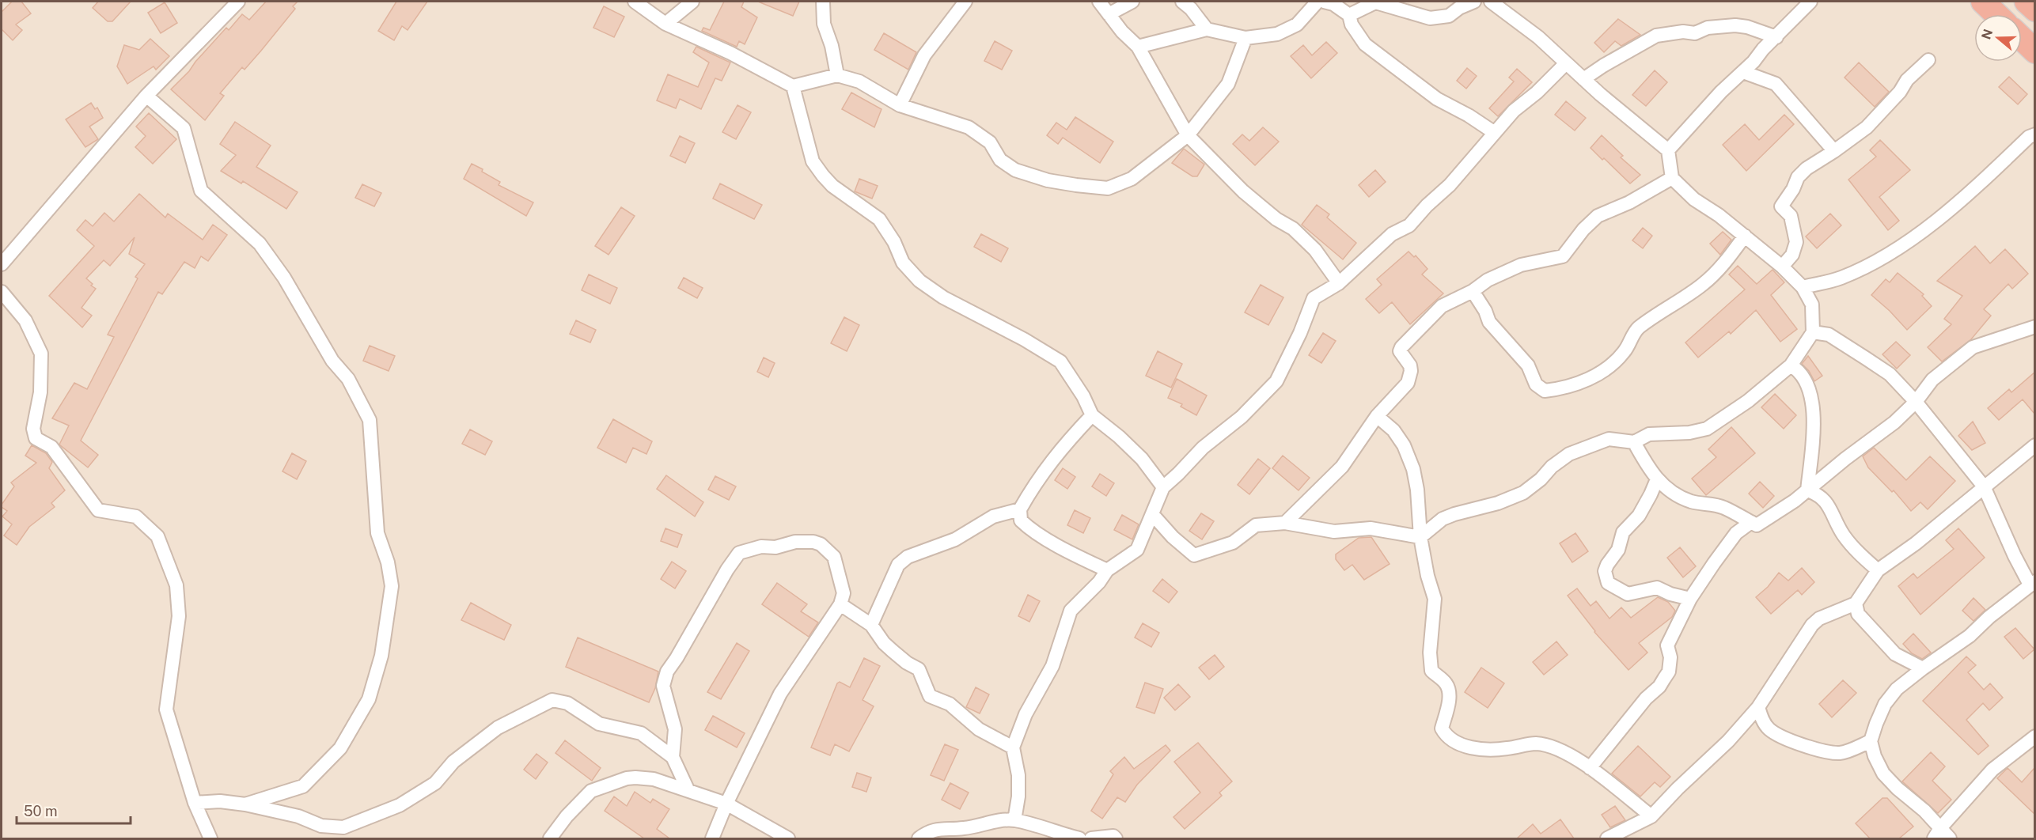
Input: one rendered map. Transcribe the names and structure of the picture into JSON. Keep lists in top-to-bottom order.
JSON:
{
  "scale_bar": "50 m",
  "north": "left"
}
